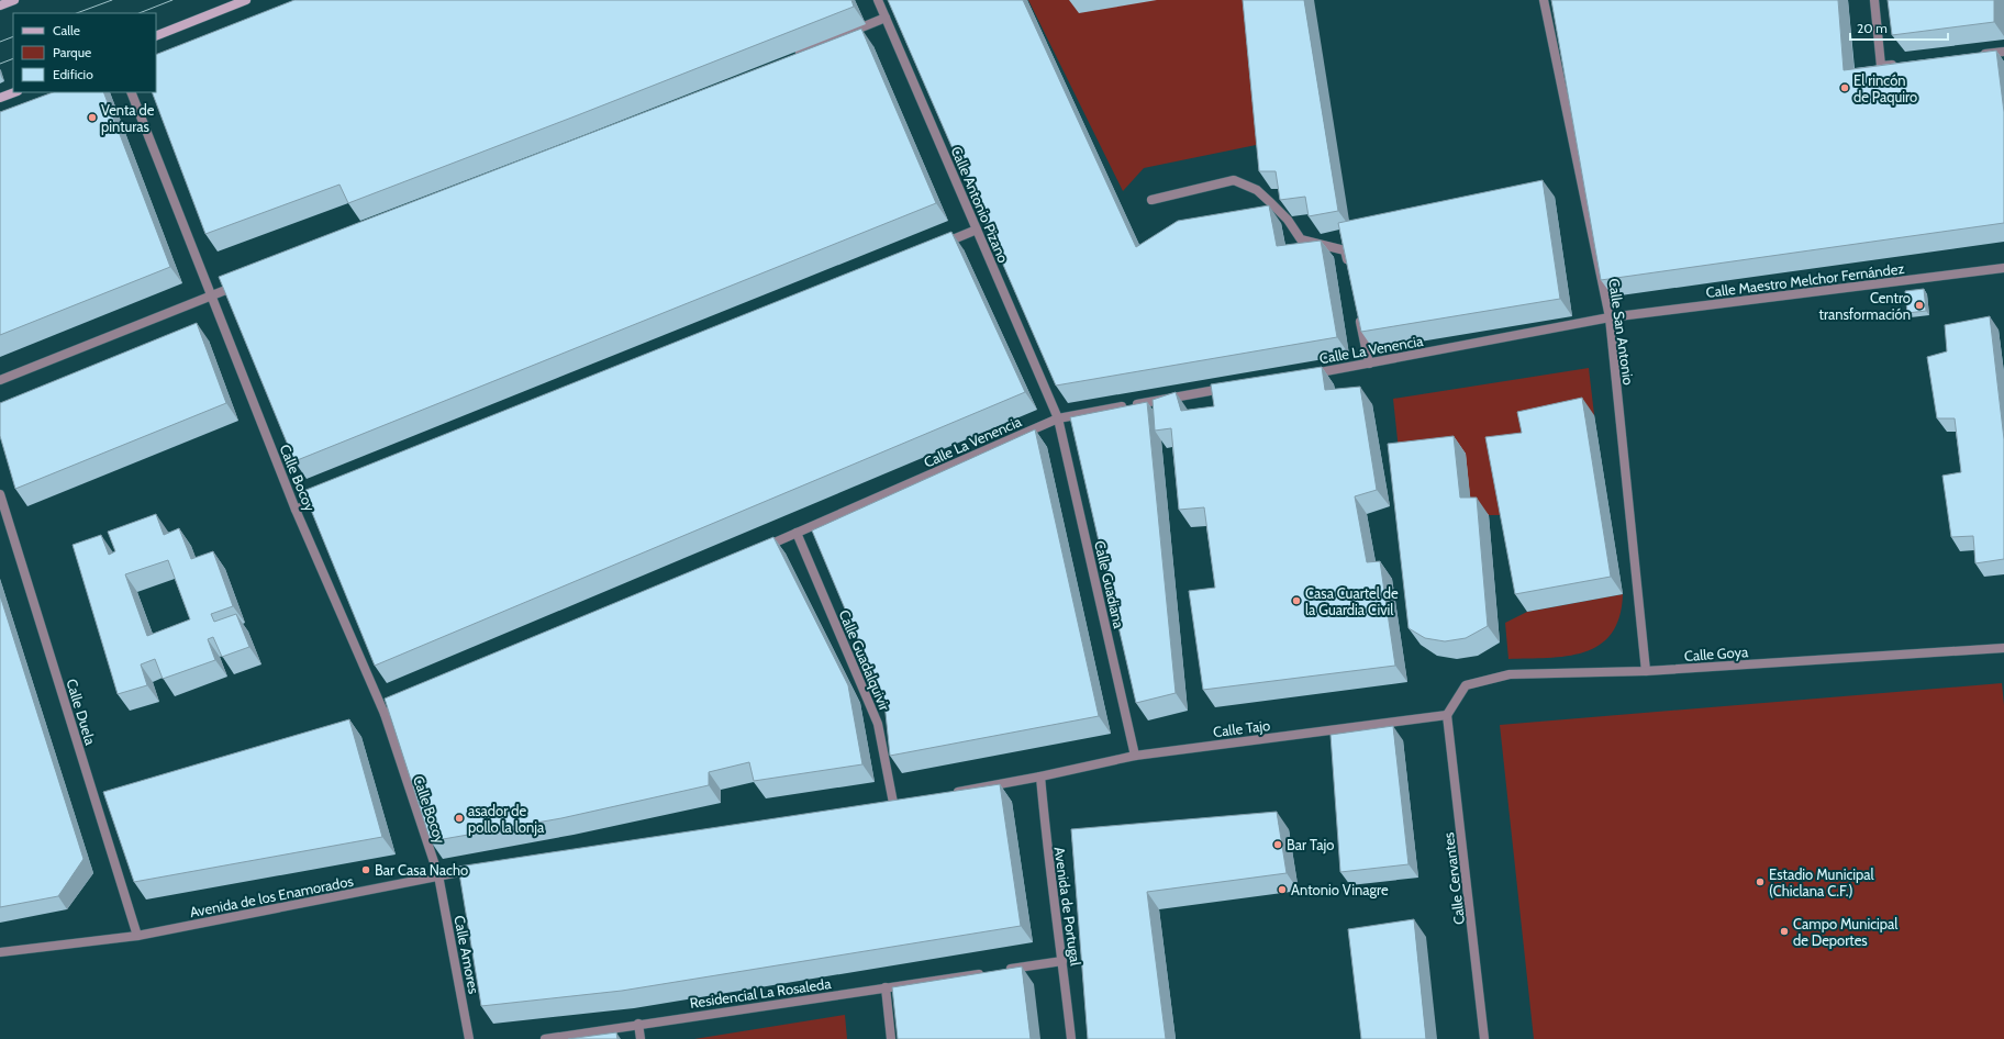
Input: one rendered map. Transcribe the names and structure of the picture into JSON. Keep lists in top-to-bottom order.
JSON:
{
  "streets": {
    "street": [
      "Calle Antonio Pizano",
      "Calle Maestro Melchor Fernández",
      "Calle San Antonio",
      "Calle La Venencia",
      "Calle Bocoy",
      "Calle Guadiana",
      "Calle Goya",
      "Calle Guadalquivir",
      "Calle Duela",
      "Calle Tajo",
      "Calle Cervantes",
      "Avenida de los Enamorados",
      "Avenida de Portugal",
      "Calle Amores",
      "Residencial La Rosaleda"
    ]
  },
  "crossings": [
    ["Calle Antonio Pizano", "Calle La Venencia"],
    ["Calle Antonio Pizano", "Calle Guadiana"],
    ["Calle Maestro Melchor Fernández", "Calle San Antonio"],
    ["Calle Maestro Melchor Fernández", "Calle La Venencia"],
    ["Calle San Antonio", "Calle La Venencia"],
    ["Calle San Antonio", "Calle Goya"],
    ["Calle La Venencia", "Calle Guadiana"],
    ["Calle La Venencia", "Calle Guadalquivir"],
    ["Calle Bocoy", "Avenida de los Enamorados"],
    ["Calle Bocoy", "Calle Amores"],
    ["Calle Guadiana", "Calle Tajo"],
    ["Calle Goya", "Calle Tajo"],
    ["Calle Goya", "Calle Cervantes"],
    ["Calle Duela", "Avenida de los Enamorados"],
    ["Calle Tajo", "Calle Cervantes"],
    ["Calle Tajo", "Avenida de Portugal"],
    ["Avenida de los Enamorados", "Calle Amores"]
  ],
  "places": [
    "El rincón de Paquiro",
    "Venta de pinturas",
    "Centro transformación",
    "Casa Cuartel de la Guardia Civil",
    "asador de pollo la lonja",
    "Bar Tajo",
    "Bar Casa Nacho",
    "Estadio Municipal (Chiclana C.F.)",
    "Antonio Vinagre",
    "Campo Municipal de Deportes"
  ],
  "legend": ["Calle", "Parque", "Edificio"],
  "scale_bar": "20 m"
}
